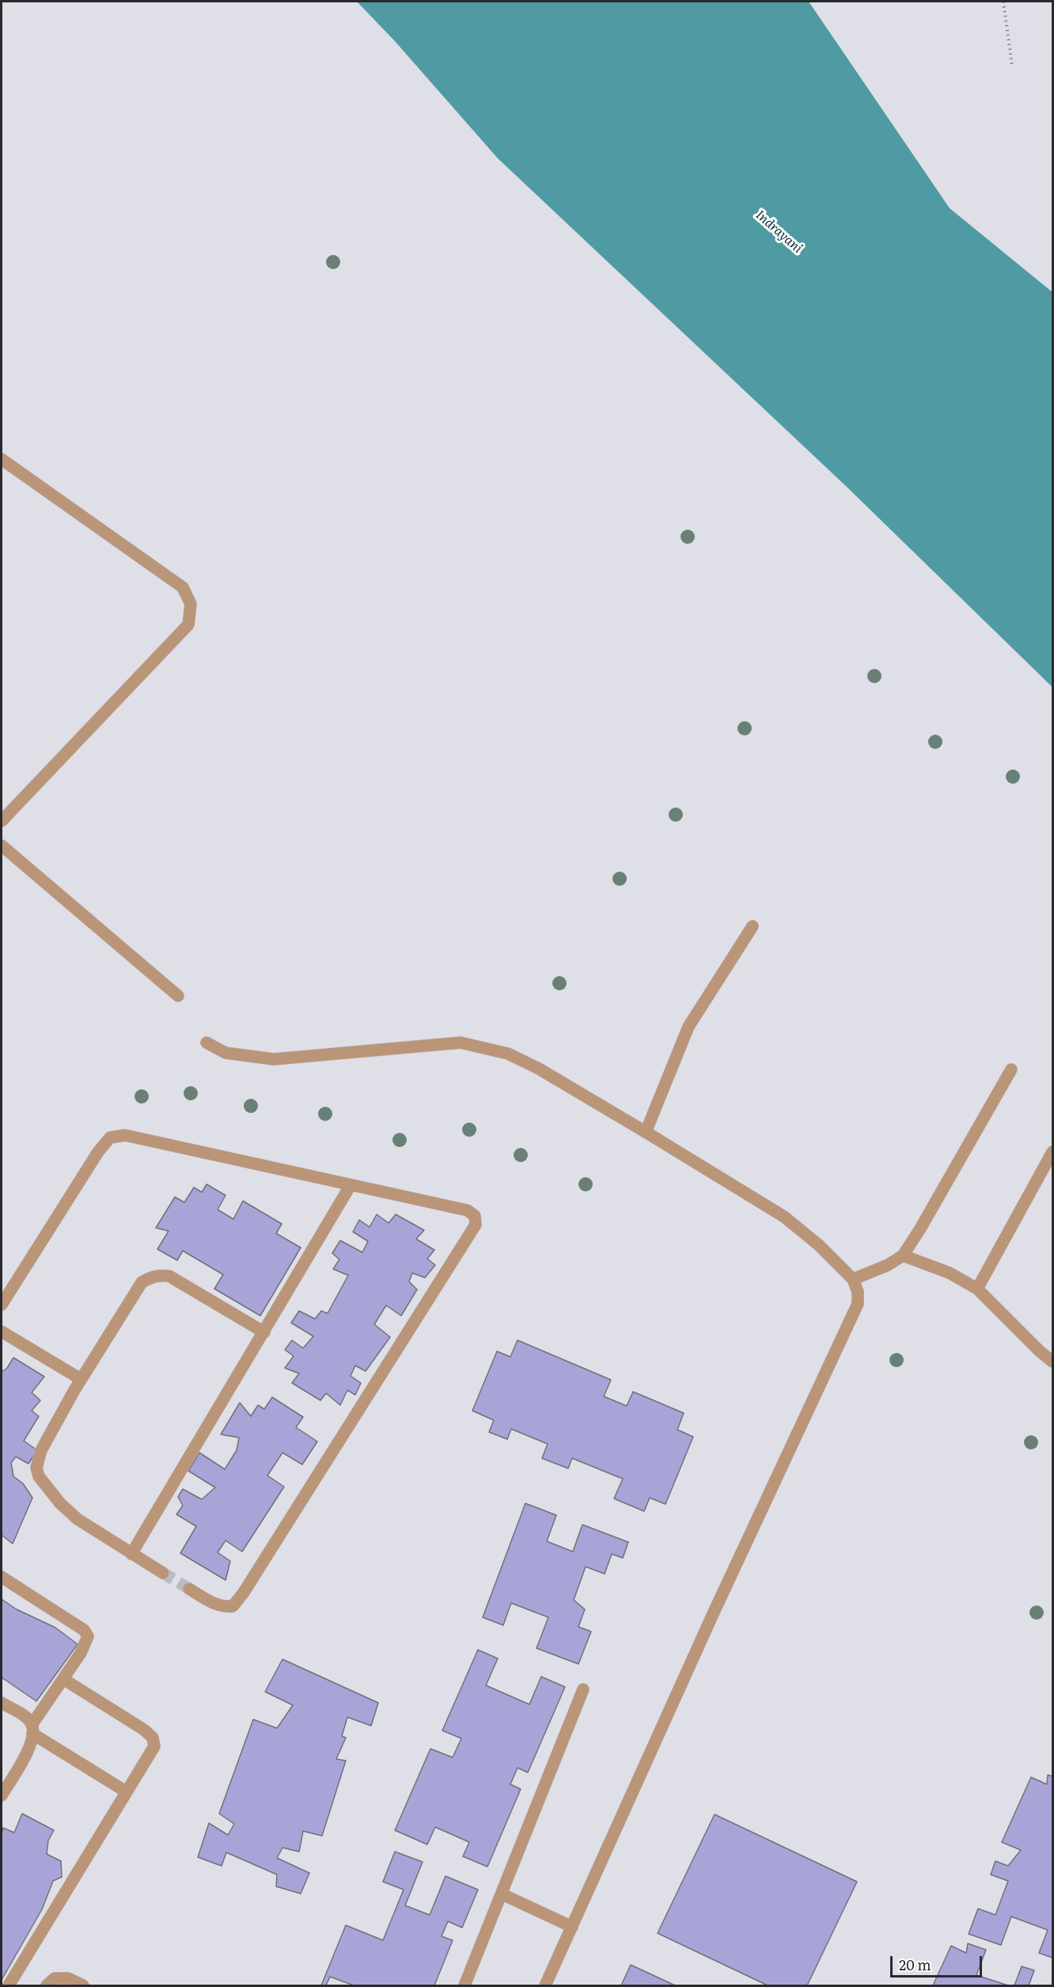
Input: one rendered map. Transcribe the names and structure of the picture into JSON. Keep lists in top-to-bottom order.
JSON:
{
  "water": ["Indrayani"],
  "scale_bar": "20 m"
}
